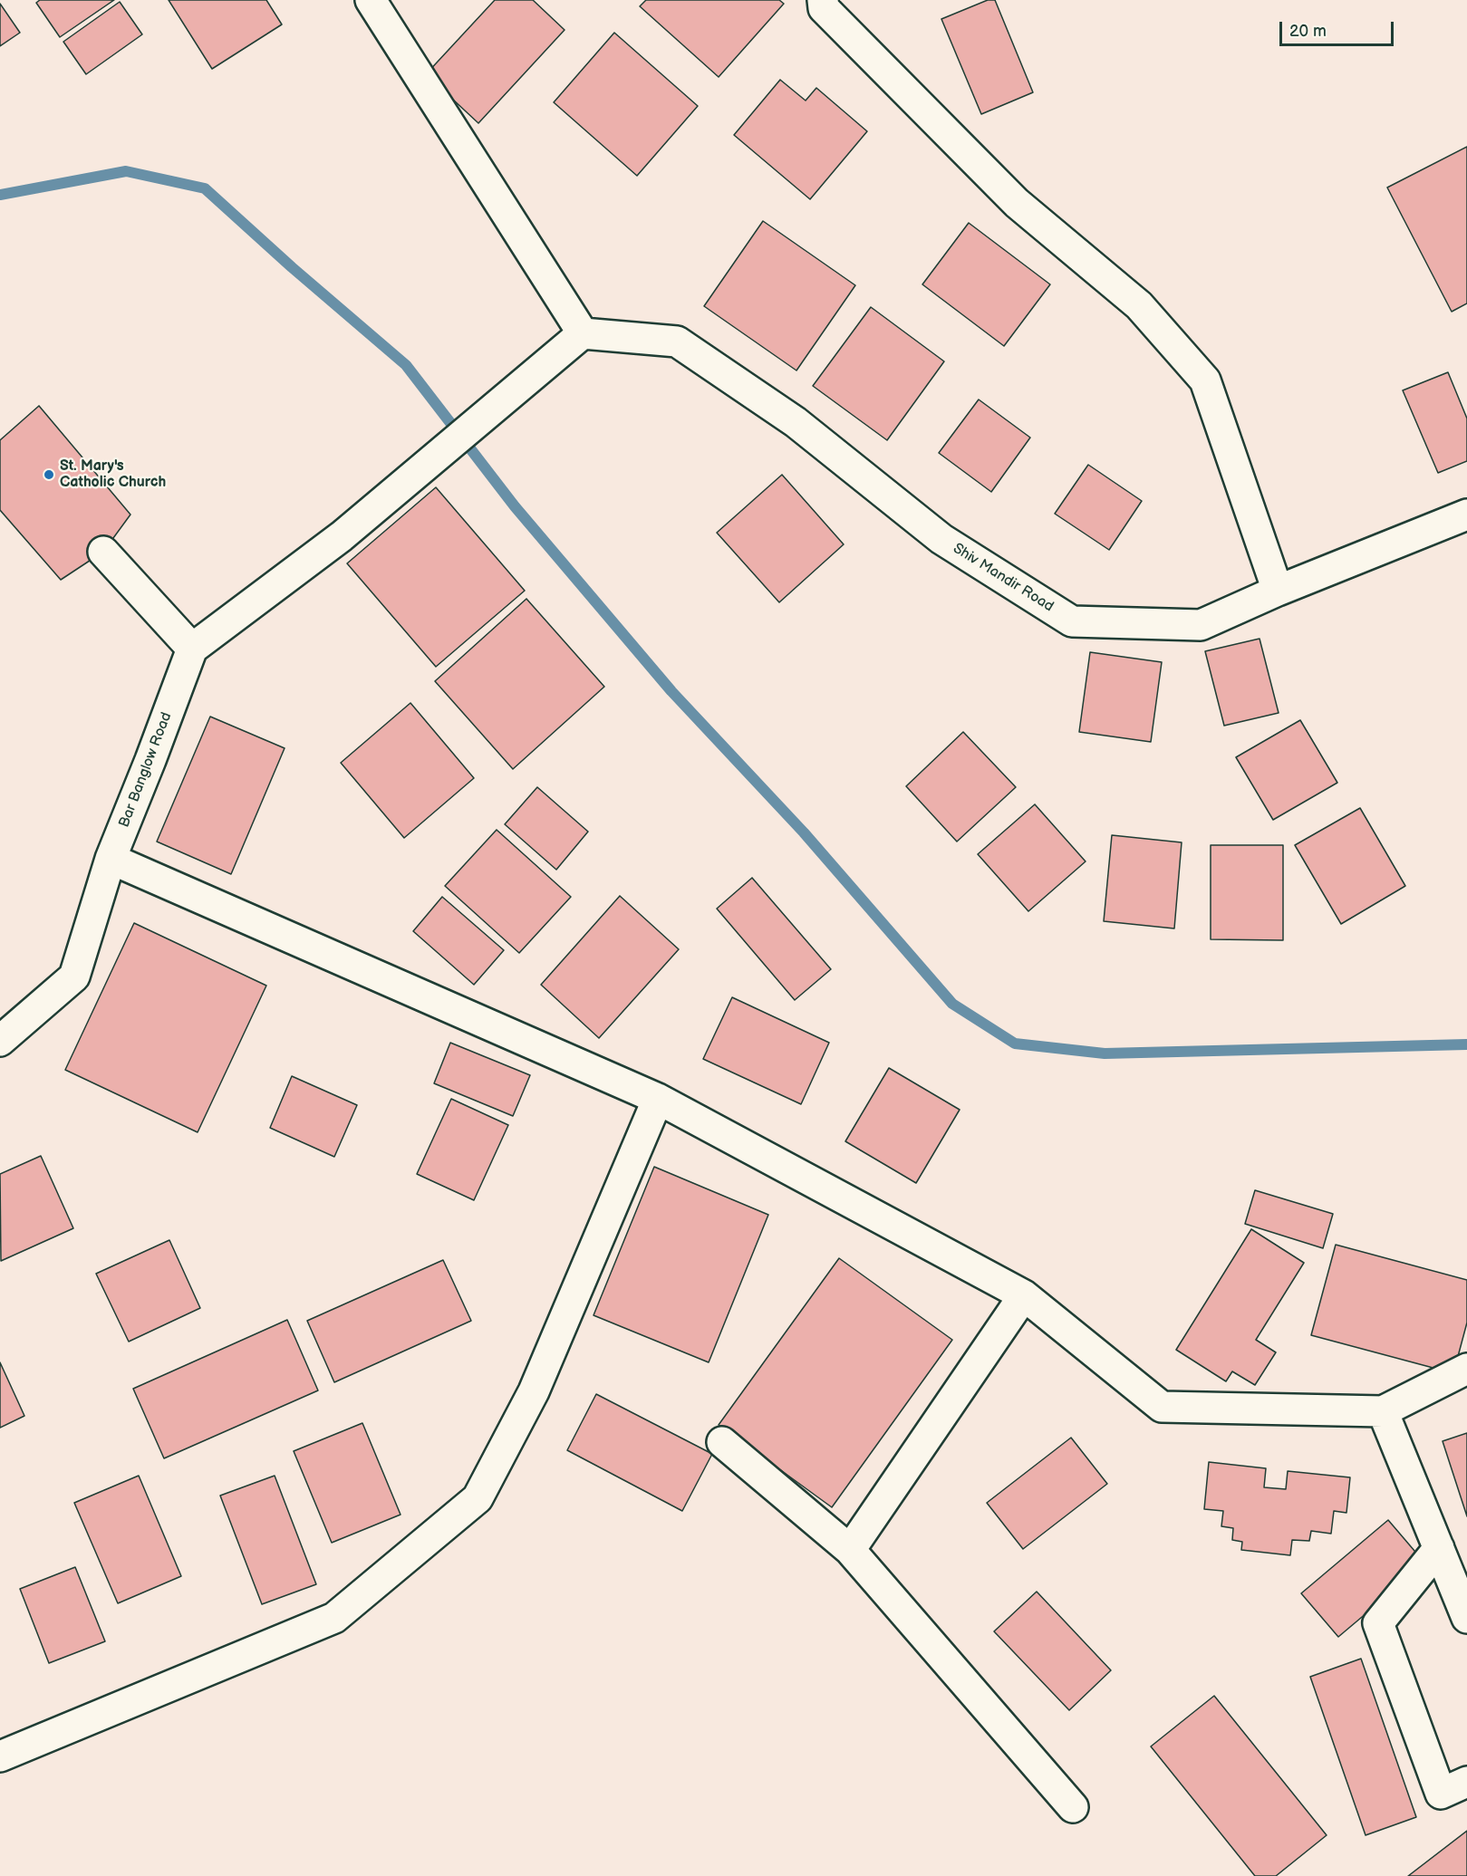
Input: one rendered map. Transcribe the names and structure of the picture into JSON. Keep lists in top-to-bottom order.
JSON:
{
  "streets": {
    "street": ["Shiv Mandir Road", "Bar Banglow Road"]
  },
  "places": ["St. Mary's Catholic Church"],
  "scale_bar": "20 m"
}
